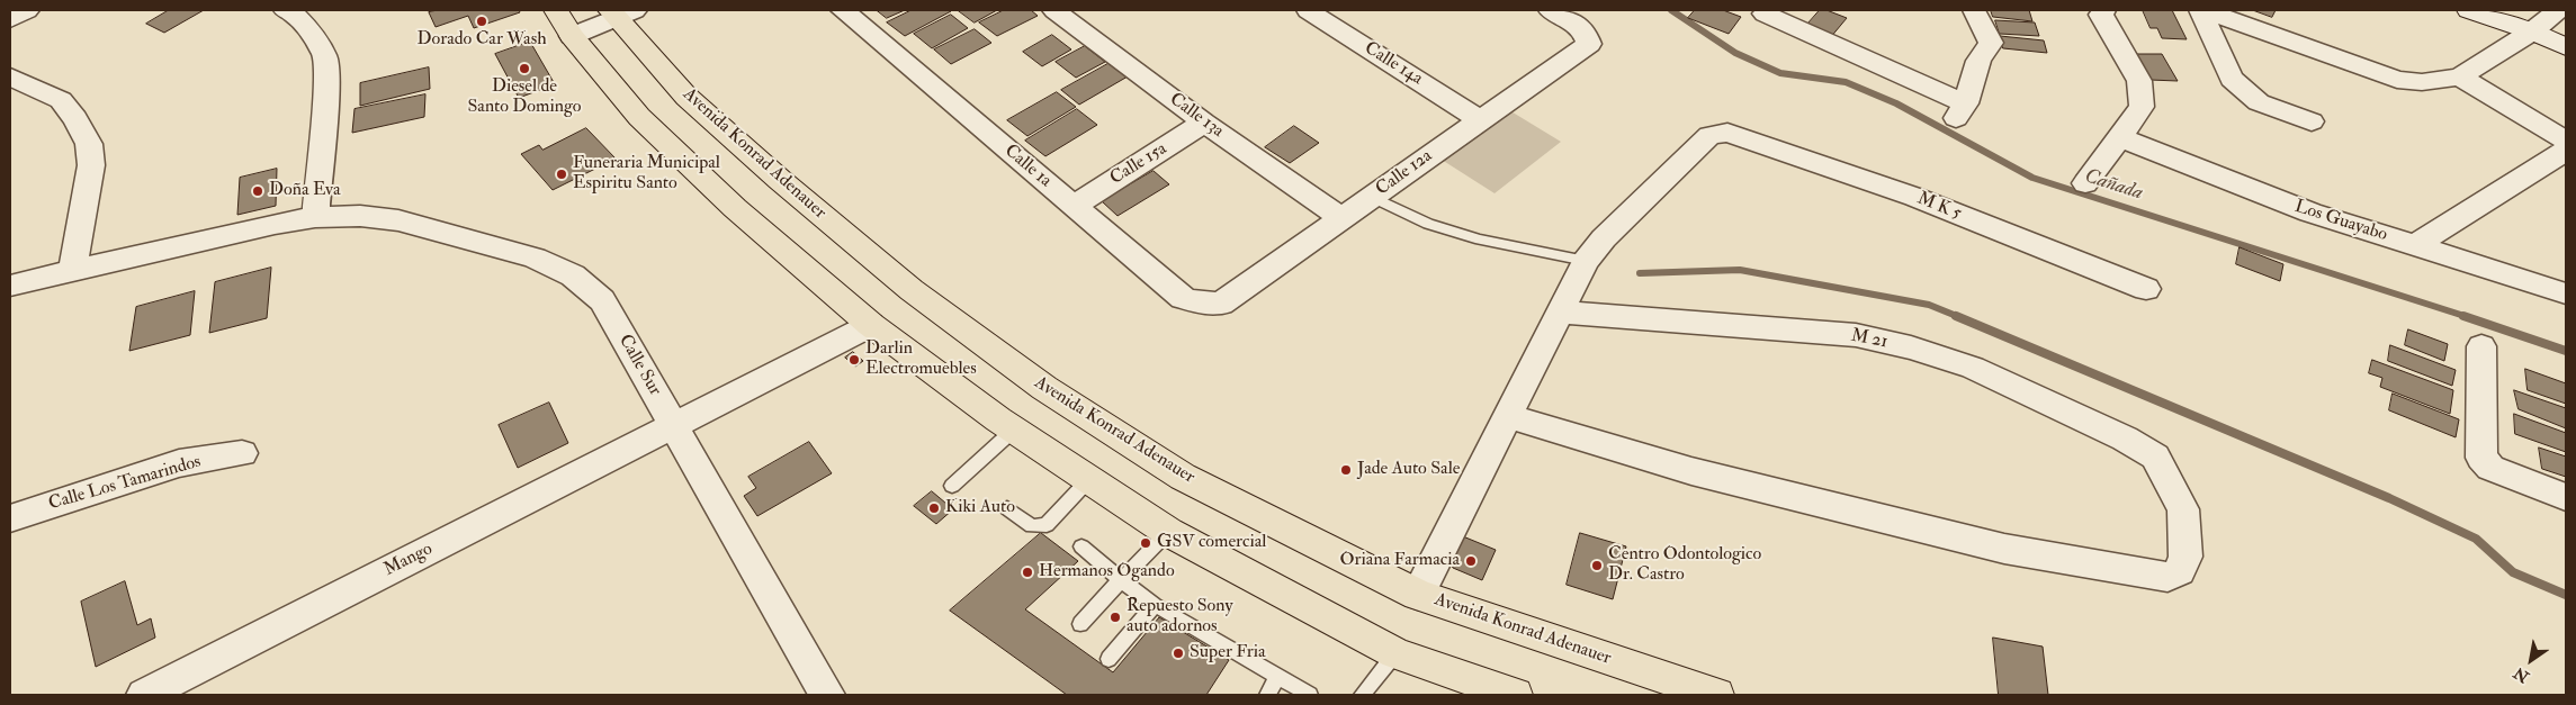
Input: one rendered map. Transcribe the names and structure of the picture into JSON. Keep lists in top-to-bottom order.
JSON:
{
  "streets": {
    "main road": ["Avenida Konrad Adenauer"],
    "street": [
      "Calle 14a",
      "Calle 13a",
      "Calle 15a",
      "Calle 1a",
      "Calle 12a",
      "M K 5",
      "Los Guayabo",
      "M 21",
      "Calle Sur",
      "Calle Los Tamarindos",
      "Mango"
    ]
  },
  "crossings": [
    ["Calle 14a", "Calle 12a"],
    ["Calle 13a", "Calle 15a"],
    ["Calle 13a", "Calle 12a"],
    ["Calle 15a", "Calle 1a"],
    ["Calle 1a", "Calle 12a"],
    ["Calle Sur", "Mango"]
  ],
  "water": ["Cañada"],
  "places": [
    "Dorado Car Wash",
    "Diesel de Santo Domingo",
    "Funeraria Municipal Espiritu Santo",
    "Doña Eva",
    "Darlin Electromuebles",
    "Jade Auto Sale",
    "Kiki Auto",
    "GSV comercial",
    "Oriana Farmacia",
    "Centro Odontologico Dr. Castro",
    "Hermanos Ogando",
    "Repuesto Sony auto adornos",
    "Super Fria"
  ],
  "north": "bottom left"
}
